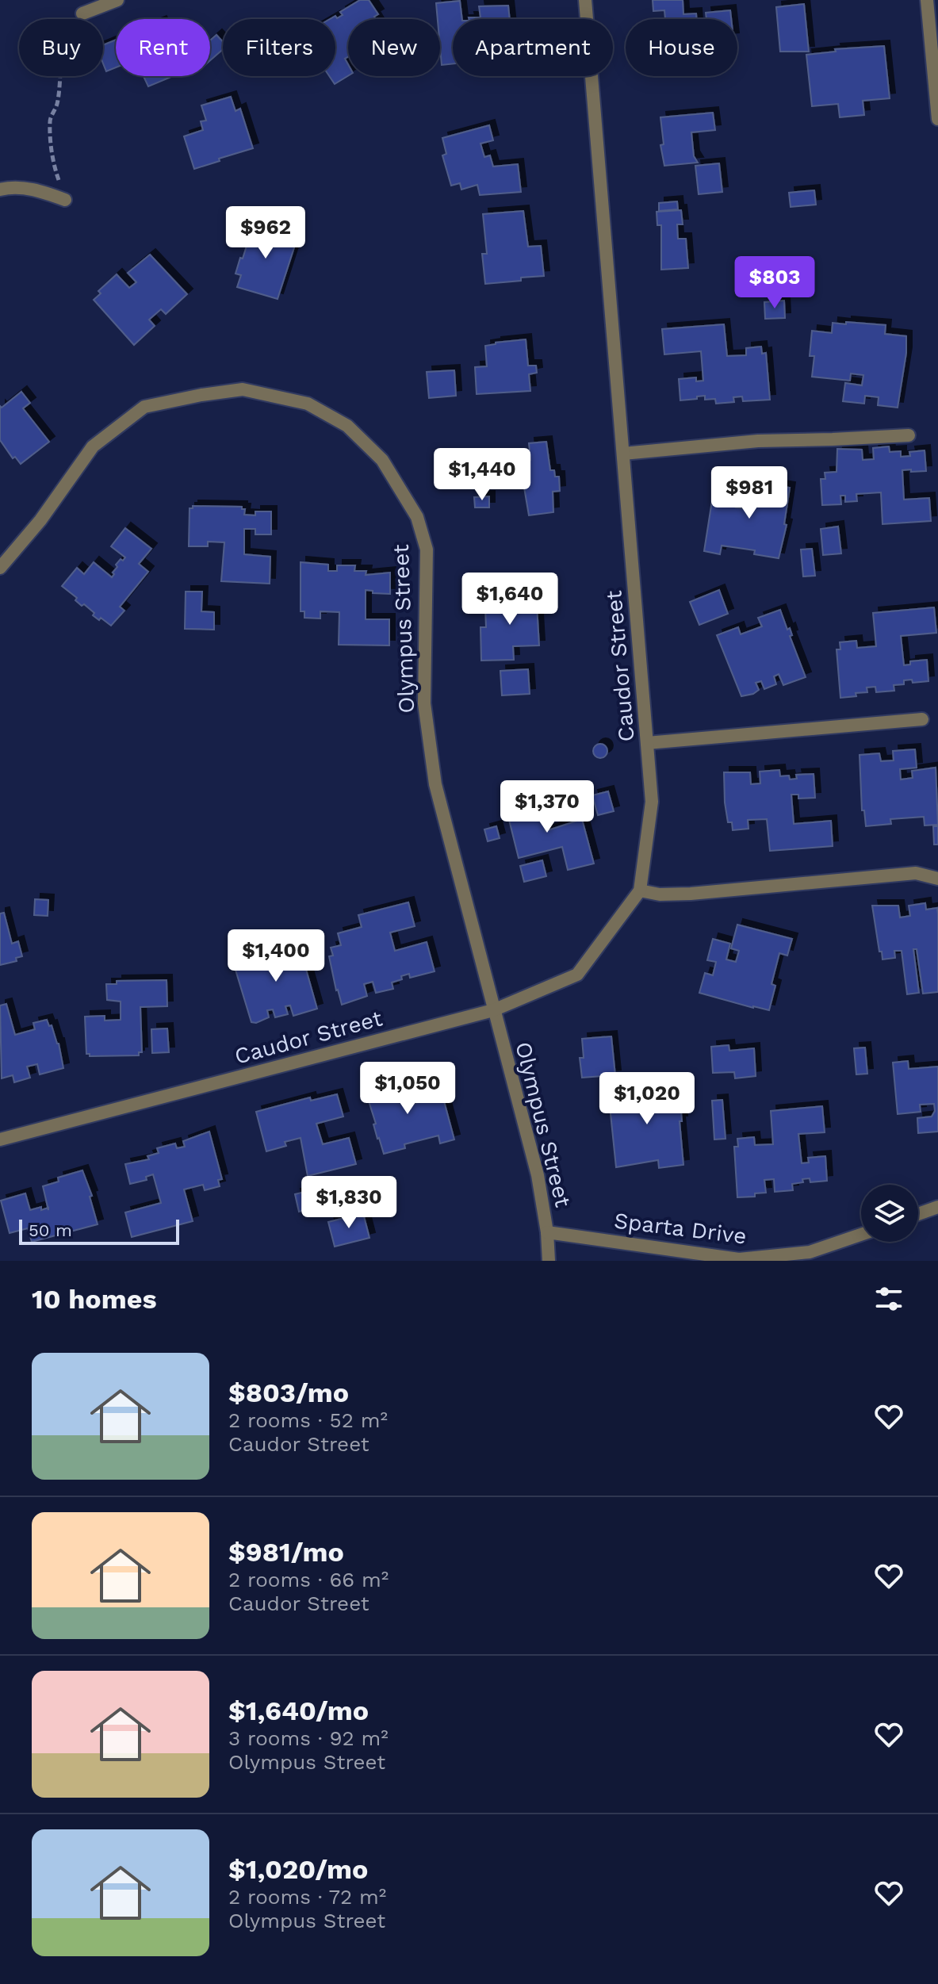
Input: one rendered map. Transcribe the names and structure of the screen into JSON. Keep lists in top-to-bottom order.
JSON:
{
  "streets": {
    "street": ["Olympus Street", "Caudor Street", "Sparta Drive"]
  },
  "crossings": [
    ["Olympus Street", "Caudor Street"],
    ["Olympus Street", "Sparta Drive"]
  ],
  "scale_bar": "50 m",
  "page": {
    "chip": [
      "Buy",
      "Rent",
      "Filters",
      "New",
      "Apartment",
      "House"
    ],
    "price": [
      "$962",
      "$803",
      "$1,440",
      "$981",
      "$1,640",
      "$1,370",
      "$1,400",
      "$1,050",
      "$1,020",
      "$1,830"
    ],
    "scale": "50 m",
    "heading": "10 homes",
    "list": [
      {
        "name": "$803/mo",
        "note": "2 rooms · 52 m² · Caudor Street"
      },
      {
        "name": "$981/mo",
        "note": "2 rooms · 66 m² · Caudor Street"
      },
      {
        "name": "$1,640/mo",
        "note": "3 rooms · 92 m² · Olympus Street"
      },
      {
        "name": "$1,020/mo",
        "note": "2 rooms · 72 m² · Olympus Street"
      }
    ]
  }
}
